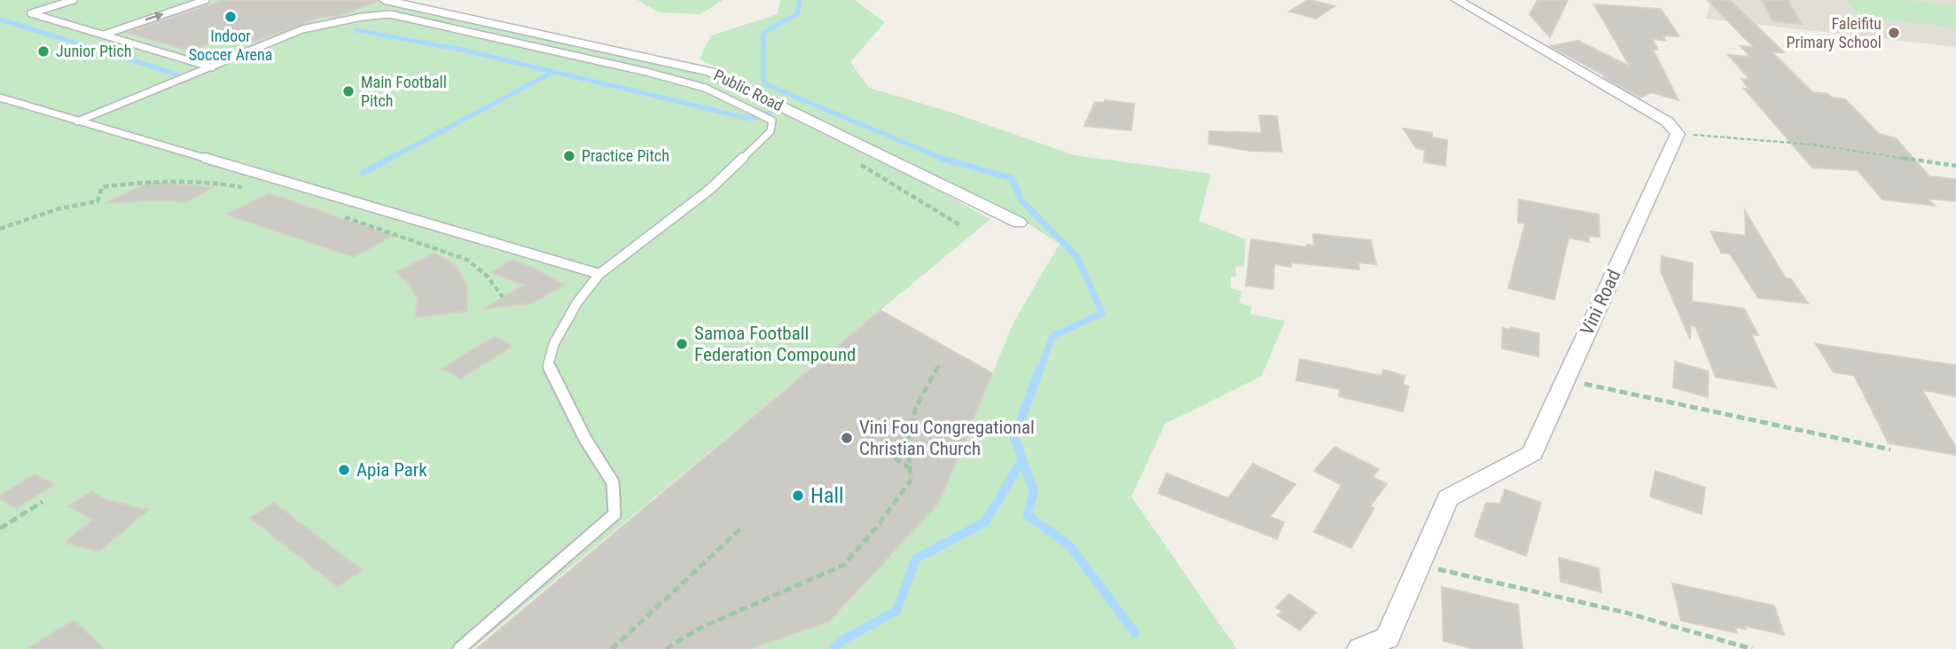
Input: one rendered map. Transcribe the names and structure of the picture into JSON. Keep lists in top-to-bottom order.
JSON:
{
  "streets": {
    "street": ["Public Road", "Vini Road"]
  },
  "places": [
    "Indoor Soccer Arena",
    "Faleifitu Primary School",
    "Junior Ptich",
    "Main Football Pitch",
    "Practice Pitch",
    "Samoa Football Federation Compound",
    "Vini Fou Congregational Christian Church",
    "Apia Park",
    "Hall"
  ]
}
